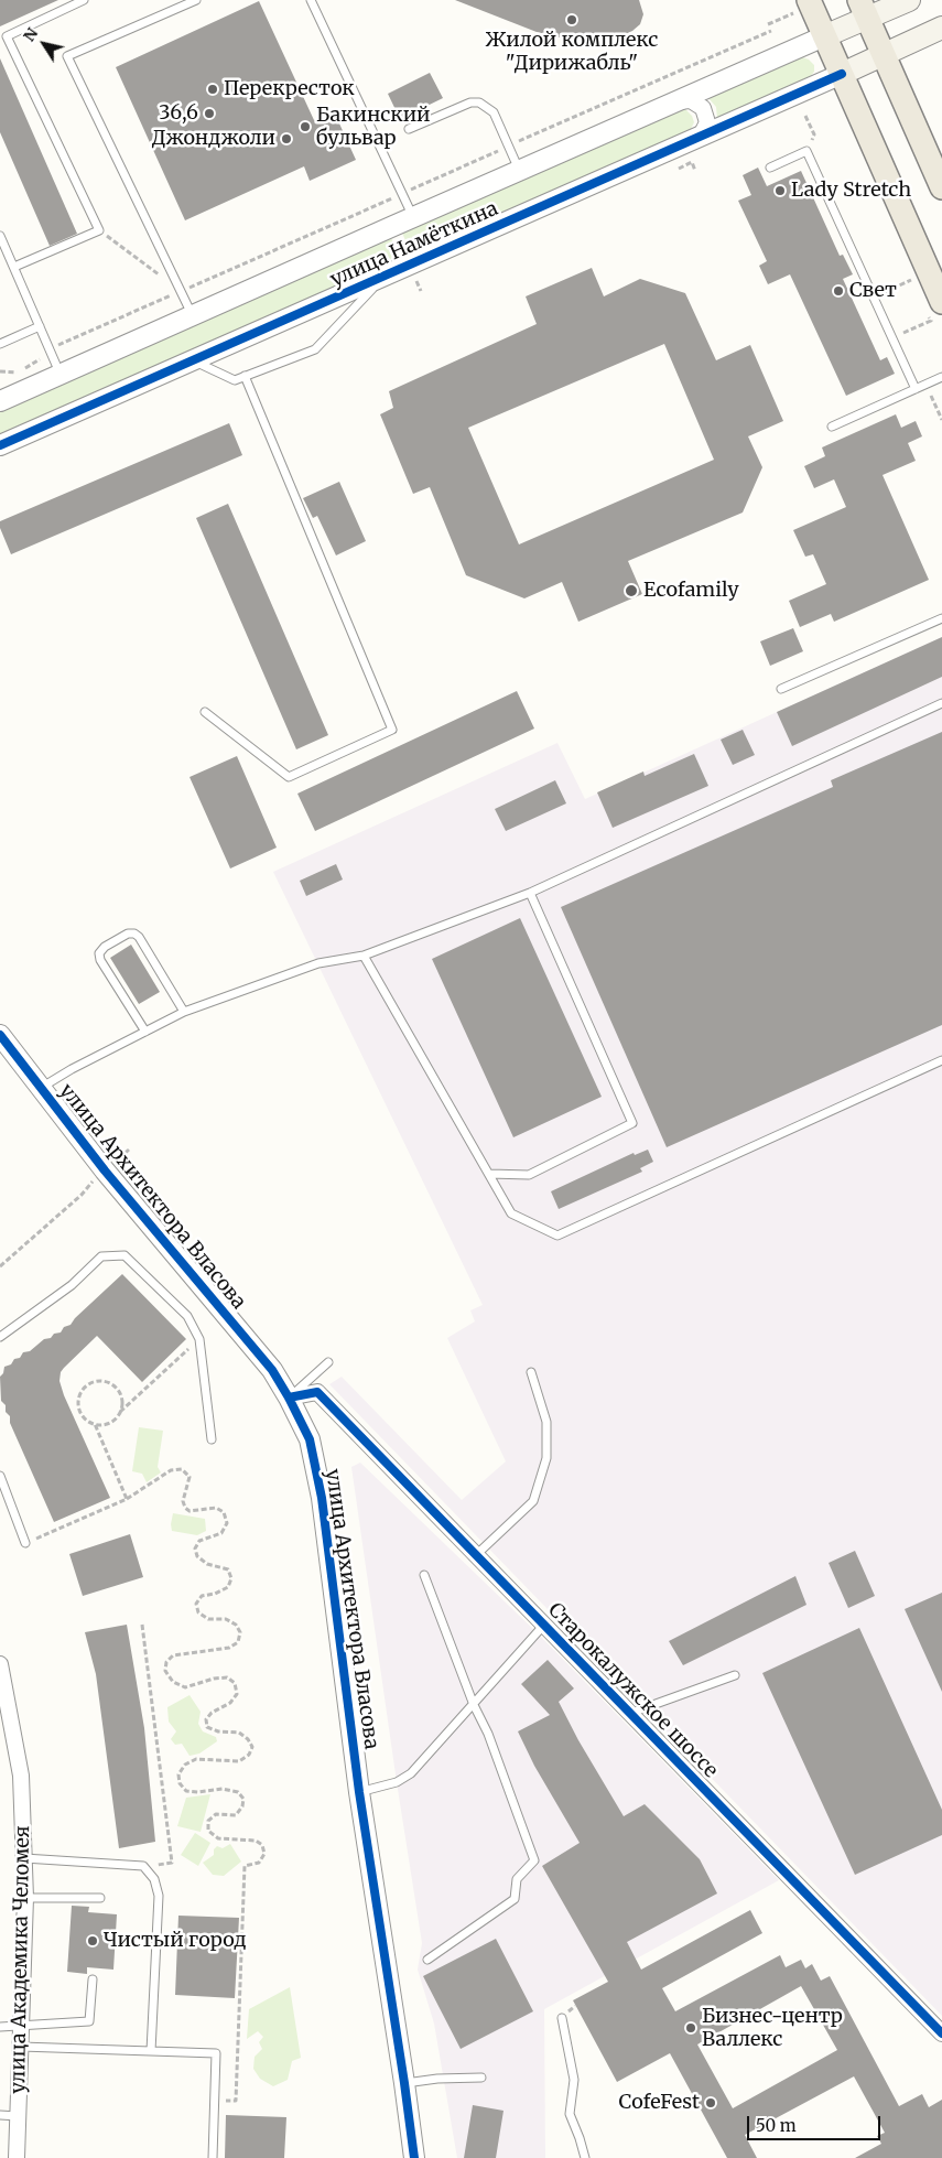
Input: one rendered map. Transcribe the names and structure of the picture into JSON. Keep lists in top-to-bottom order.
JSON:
{
  "streets": {
    "main road": ["улица Намёткина"],
    "street": ["улица Архитектора Власова", "Старокалужское шоссе", "улица Академика Челомея"]
  },
  "crossings": [
    ["улица Архитектора Власова", "Старокалужское шоссе"]
  ],
  "places": [
    "Жилой комплекс \"Дирижабль\"",
    "Перекресток",
    "36,6",
    "Бакинский бульвар",
    "Джонджоли",
    "Lady Stretch",
    "Свет",
    "Ecofamily",
    "Чистый город",
    "Бизнес-центр Валлекс",
    "CofeFest"
  ],
  "scale_bar": "50 m",
  "north": "top left"
}
